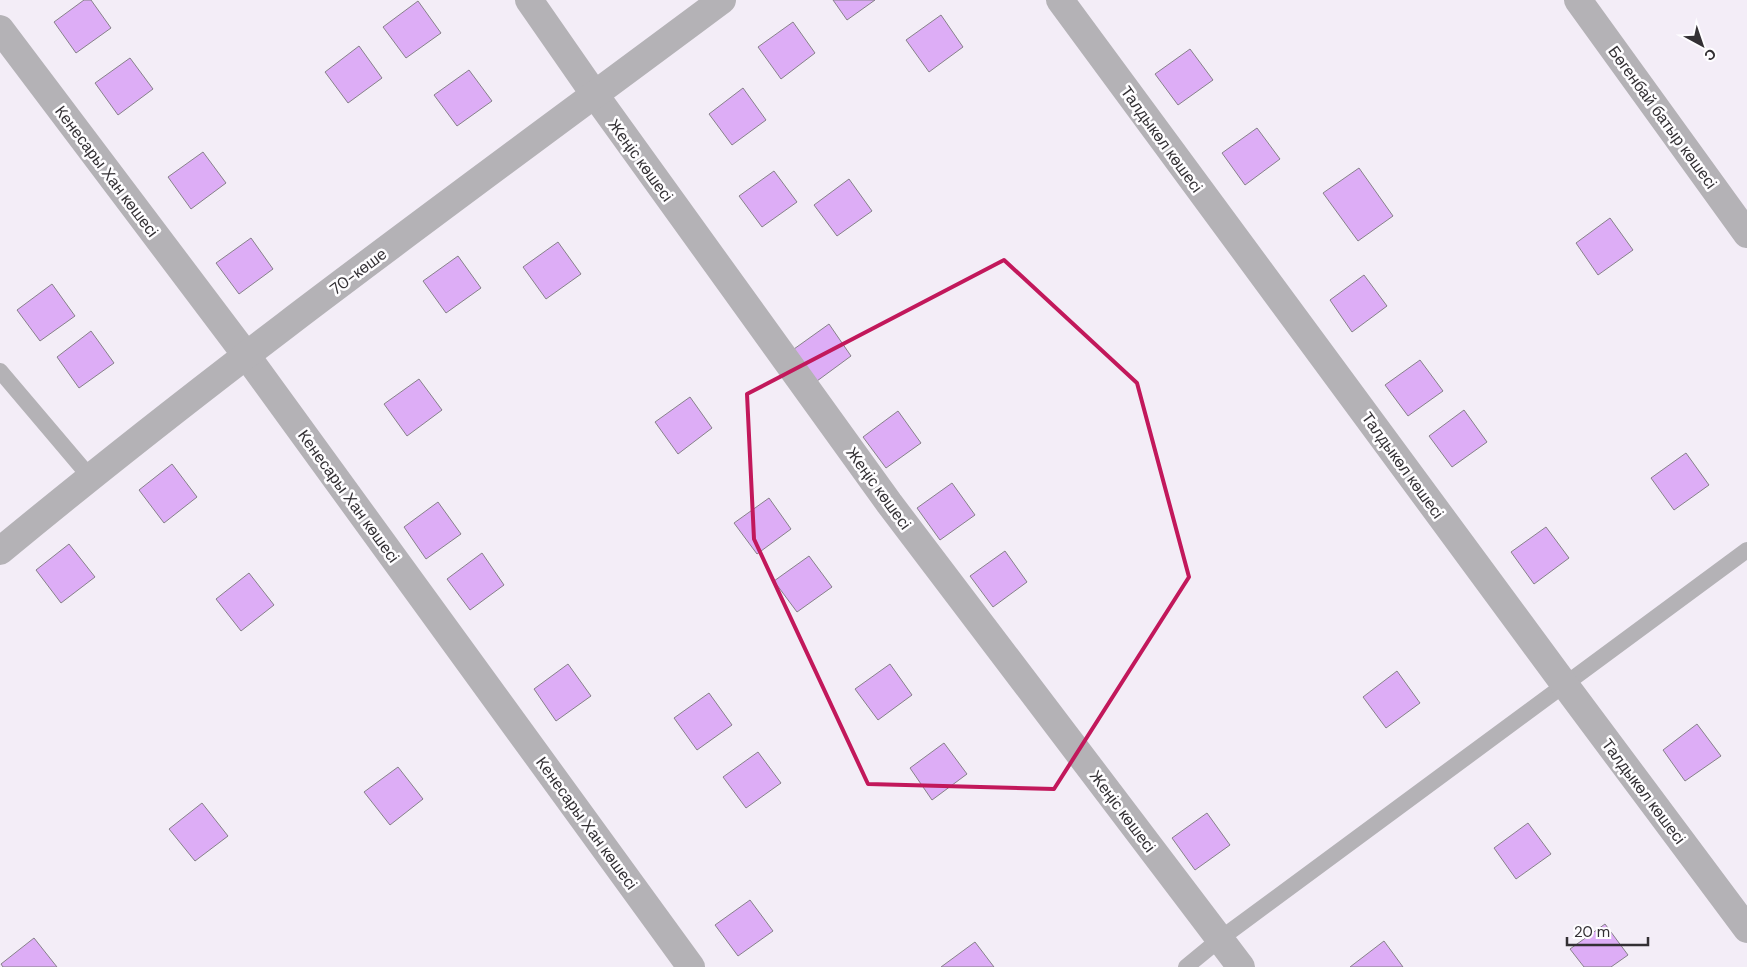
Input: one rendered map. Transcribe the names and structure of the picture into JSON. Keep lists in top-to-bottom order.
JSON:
{
  "streets": {
    "street": [
      "Бөгенбай батыр көшесі",
      "Талдыкөл көшесі",
      "Жеңіс көшесі",
      "Кенесары Хан көшесі",
      "70-көше"
    ]
  },
  "crossings": [
    ["Жеңіс көшесі", "70-көше"],
    ["Кенесары Хан көшесі", "70-көше"]
  ],
  "scale_bar": "20 m",
  "north": "bottom right"
}
